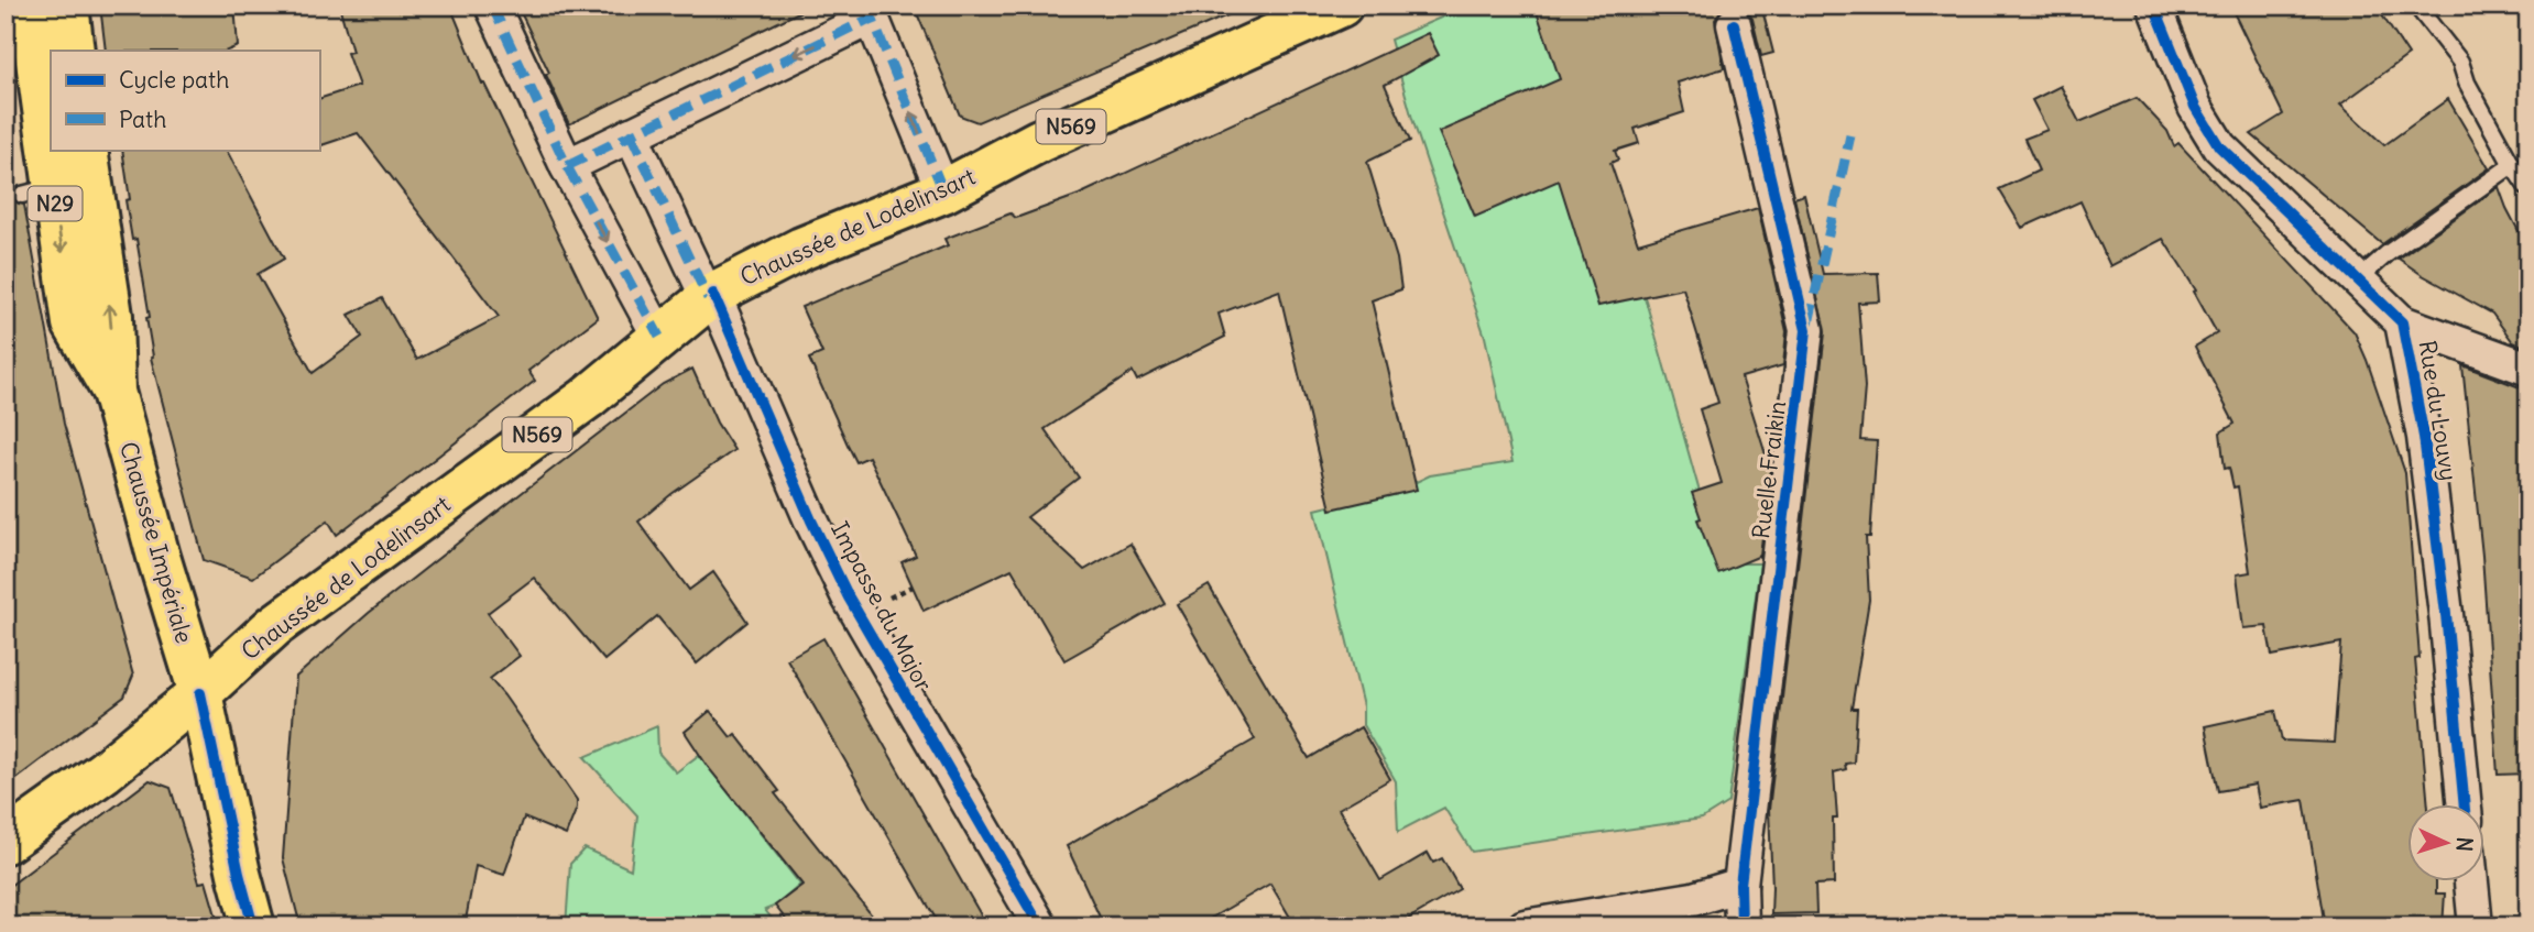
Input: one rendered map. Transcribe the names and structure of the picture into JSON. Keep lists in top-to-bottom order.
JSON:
{
  "streets": {
    "main road": [
      "N569",
      "N29",
      "Chaussée de Lodelinsart",
      "Chaussée Impériale"
    ],
    "street": ["Rue du Louvy", "Ruelle Fraikin", "Impasse du Major"]
  },
  "crossings": [
    ["N569", "N29"],
    ["N569", "Chaussée de Lodelinsart"],
    ["N569", "Chaussée Impériale"],
    ["N29", "Chaussée de Lodelinsart"],
    ["N29", "Chaussée Impériale"],
    ["Chaussée de Lodelinsart", "Chaussée Impériale"],
    ["Chaussée de Lodelinsart", "Impasse du Major"]
  ],
  "legend": ["Cycle path", "Path"],
  "north": "right"
}
